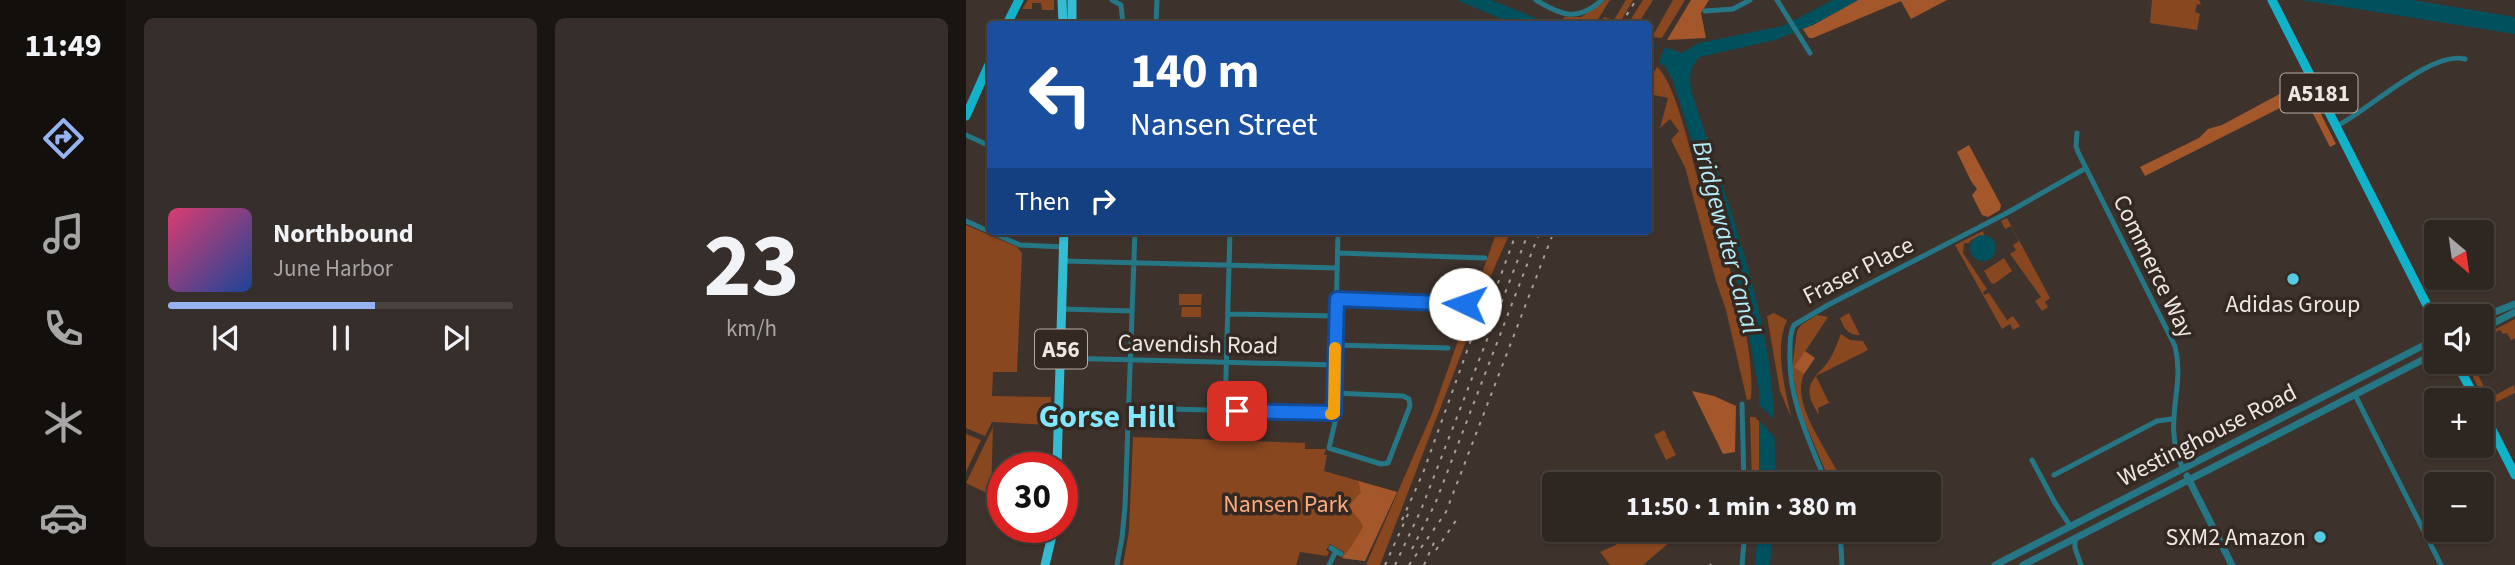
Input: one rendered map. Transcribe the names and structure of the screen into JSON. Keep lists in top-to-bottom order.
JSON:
{
  "streets": {
    "highway": ["A56"],
    "main road": ["A5181"],
    "street": [
      "Commerce Way",
      "Fraser Place",
      "Cavendish Road",
      "Westinghouse Road"
    ]
  },
  "crossings": [
    ["Commerce Way", "Fraser Place"],
    ["Commerce Way", "Westinghouse Road"],
    ["Cavendish Road", "A56"]
  ],
  "districts": ["Gorse Hill"],
  "water": ["Bridgewater Canal"],
  "parks": ["Nansen Park"],
  "places": ["Adidas Group", "SXM2 Amazon"],
  "north": "bottom right",
  "page": {
    "tabs": "11:49",
    "tile": ["23", "km/h"],
    "turn": ["140 m", "Nansen Street"],
    "then": "Then",
    "song": ["Northbound", "June Harbor"],
    "map_buttons": ["+", "−"],
    "limit": "30",
    "trip": "11:50 · 1 min · 380 m"
  }
}
